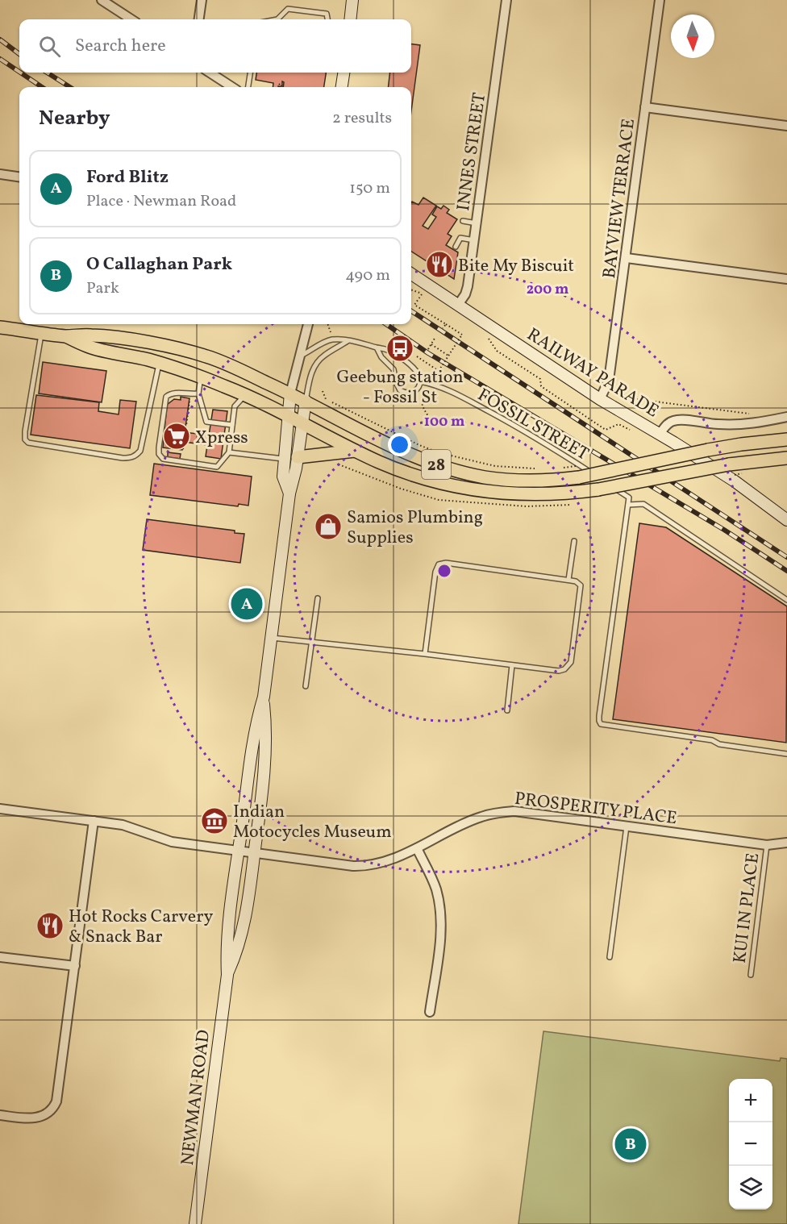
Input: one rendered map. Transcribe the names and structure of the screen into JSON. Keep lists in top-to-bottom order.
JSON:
{
  "streets": {
    "main road": ["RAILWAY PARADE", "28", "NEWMAN ROAD"],
    "street": ["INNES STREET", "BAYVIEW TERRACE", "PROSPERITY PLACE"],
    "lane": ["FOSSIL STREET", "KUI IN PLACE"]
  },
  "crossings": [
    ["INNES STREET", "RAILWAY PARADE"],
    ["BAYVIEW TERRACE", "RAILWAY PARADE"],
    ["FOSSIL STREET", "28"],
    ["28", "NEWMAN ROAD"],
    ["PROSPERITY PLACE", "KUI IN PLACE"],
    ["PROSPERITY PLACE", "NEWMAN ROAD"]
  ],
  "places": {
    "restaurant": ["Bite My Biscuit", "Hot Rocks Carvery & Snack Bar"],
    "bus stop": ["Geebung station - Fossil St"],
    "supermarket": ["Xpress"],
    "shop": ["Samios Plumbing Supplies"],
    "museum": ["Indian Motocycles Museum"]
  },
  "north": "bottom",
  "page": {
    "search": "Search here",
    "heading": ["Nearby", "2 results"],
    "list": [
      {
        "mark": "A",
        "name": "Ford Blitz",
        "note": "Place · Newman Road",
        "value": "150 m"
      },
      {
        "mark": "B",
        "name": "O Callaghan Park",
        "note": "Park",
        "value": "490 m"
      }
    ],
    "pins": ["A", "B"],
    "map_buttons": ["+", "−"]
  },
  "rings": ["200 m", "100 m"]
}
